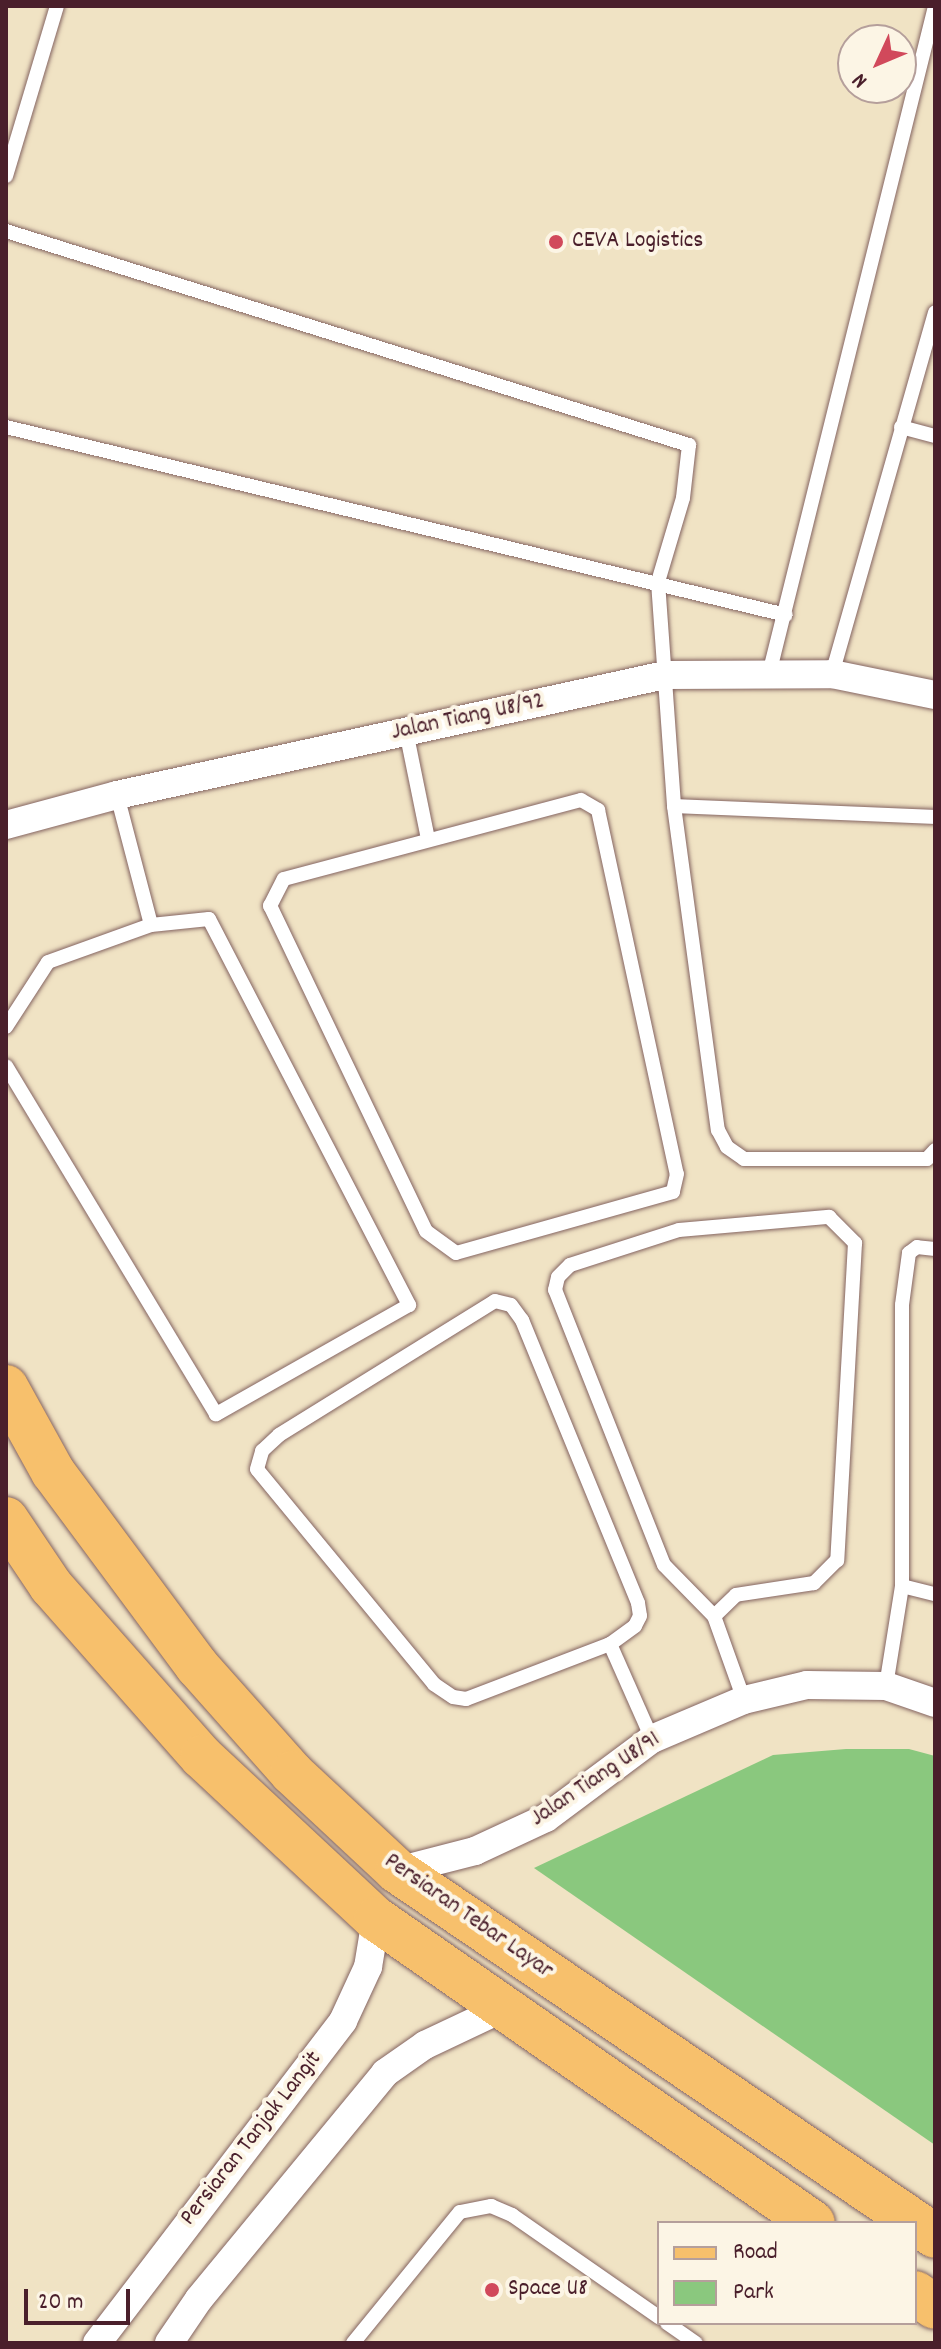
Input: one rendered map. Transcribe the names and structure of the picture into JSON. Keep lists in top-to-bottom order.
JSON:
{
  "streets": {
    "main road": ["Persiaran Tebar Layar"],
    "street": ["Jalan Tiang U8/92", "Jalan Tiang U8/91", "Persiaran Tanjak Langit"]
  },
  "crossings": [
    ["Jalan Tiang U8/91", "Persiaran Tebar Layar"]
  ],
  "places": ["CEVA Logistics", "Space U8"],
  "legend": ["Road", "Park"],
  "scale_bar": "20 m",
  "north": "bottom left"
}
